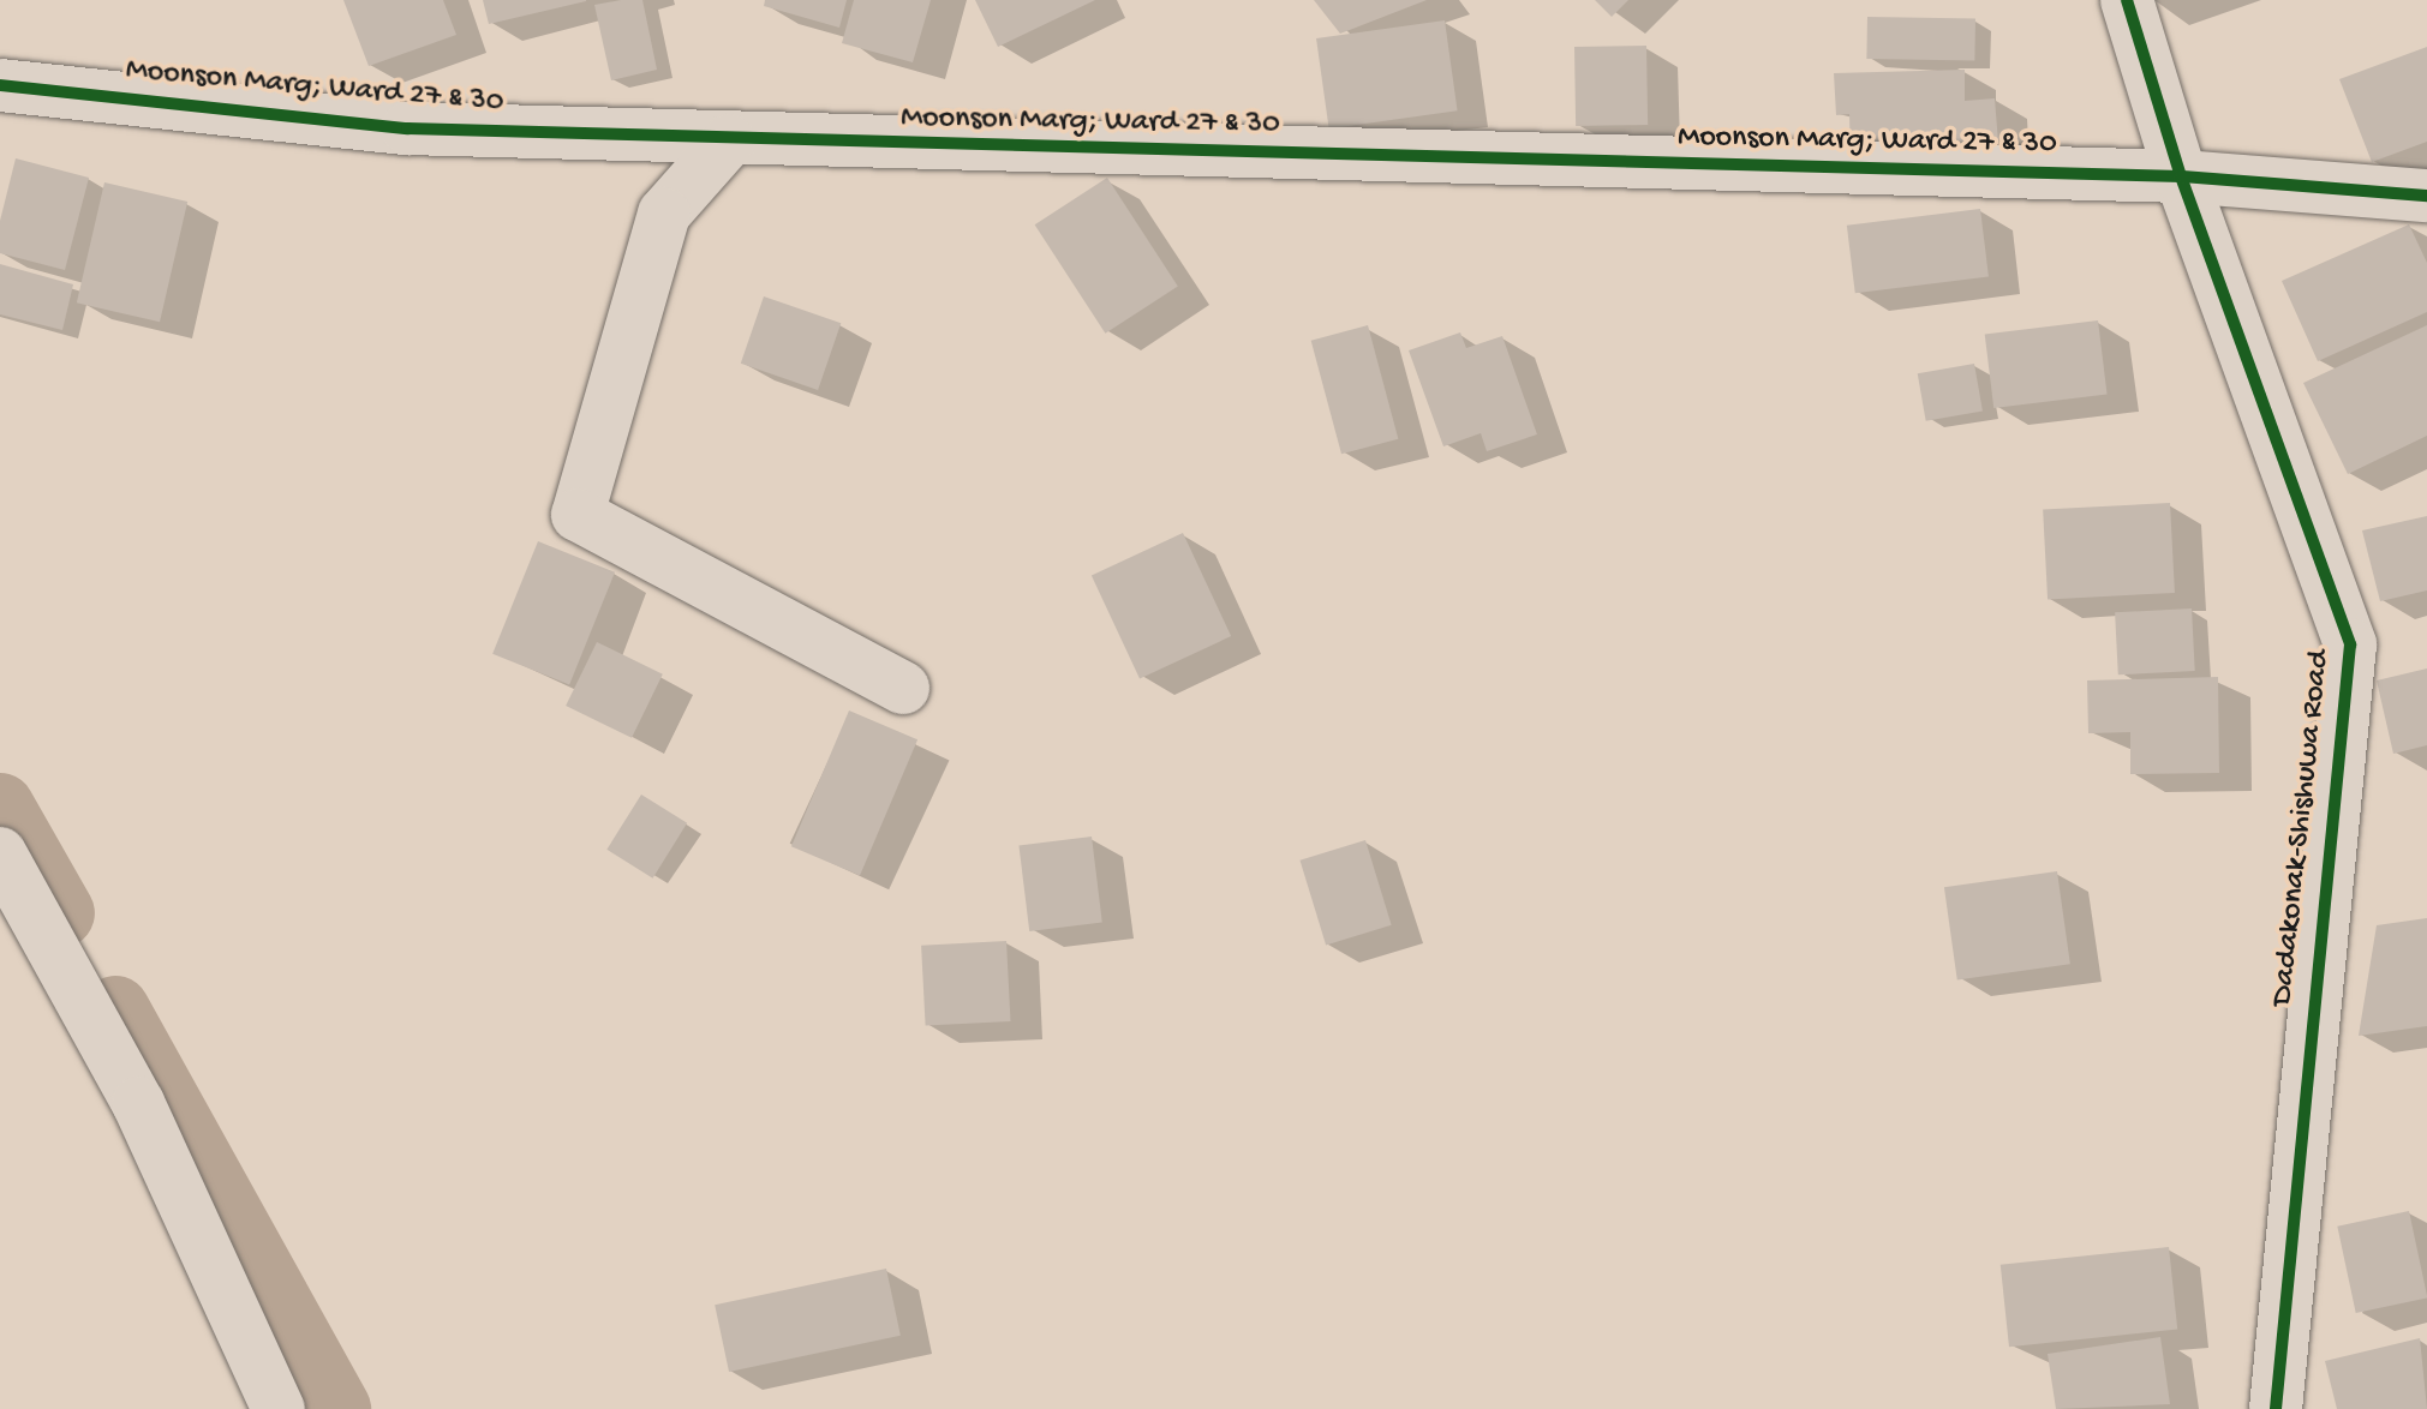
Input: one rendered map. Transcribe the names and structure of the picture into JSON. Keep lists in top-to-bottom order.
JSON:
{
  "streets": {
    "street": ["Moonson Marg; Ward 27 & 30", "Dadakonak-Shishuwa Road"]
  },
  "crossings": [
    ["Moonson Marg; Ward 27 & 30", "Dadakonak-Shishuwa Road"]
  ]
}
